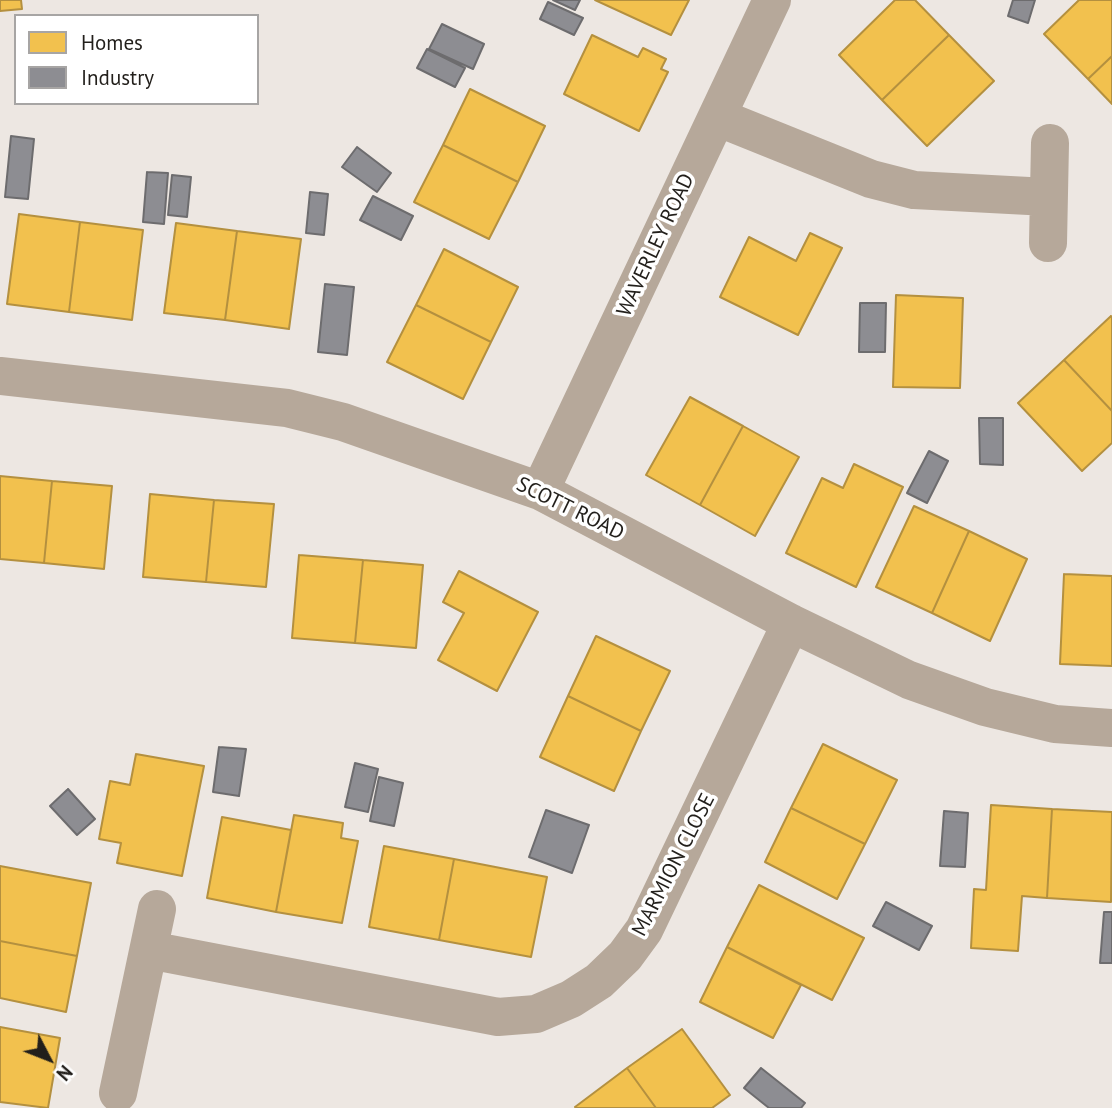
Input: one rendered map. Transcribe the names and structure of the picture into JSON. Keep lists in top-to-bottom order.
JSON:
{
  "streets": {
    "street": ["WAVERLEY ROAD", "SCOTT ROAD", "MARMION CLOSE"]
  },
  "crossings": [
    ["WAVERLEY ROAD", "SCOTT ROAD"],
    ["SCOTT ROAD", "MARMION CLOSE"]
  ],
  "legend": ["Homes", "Industry"],
  "north": "bottom right"
}
